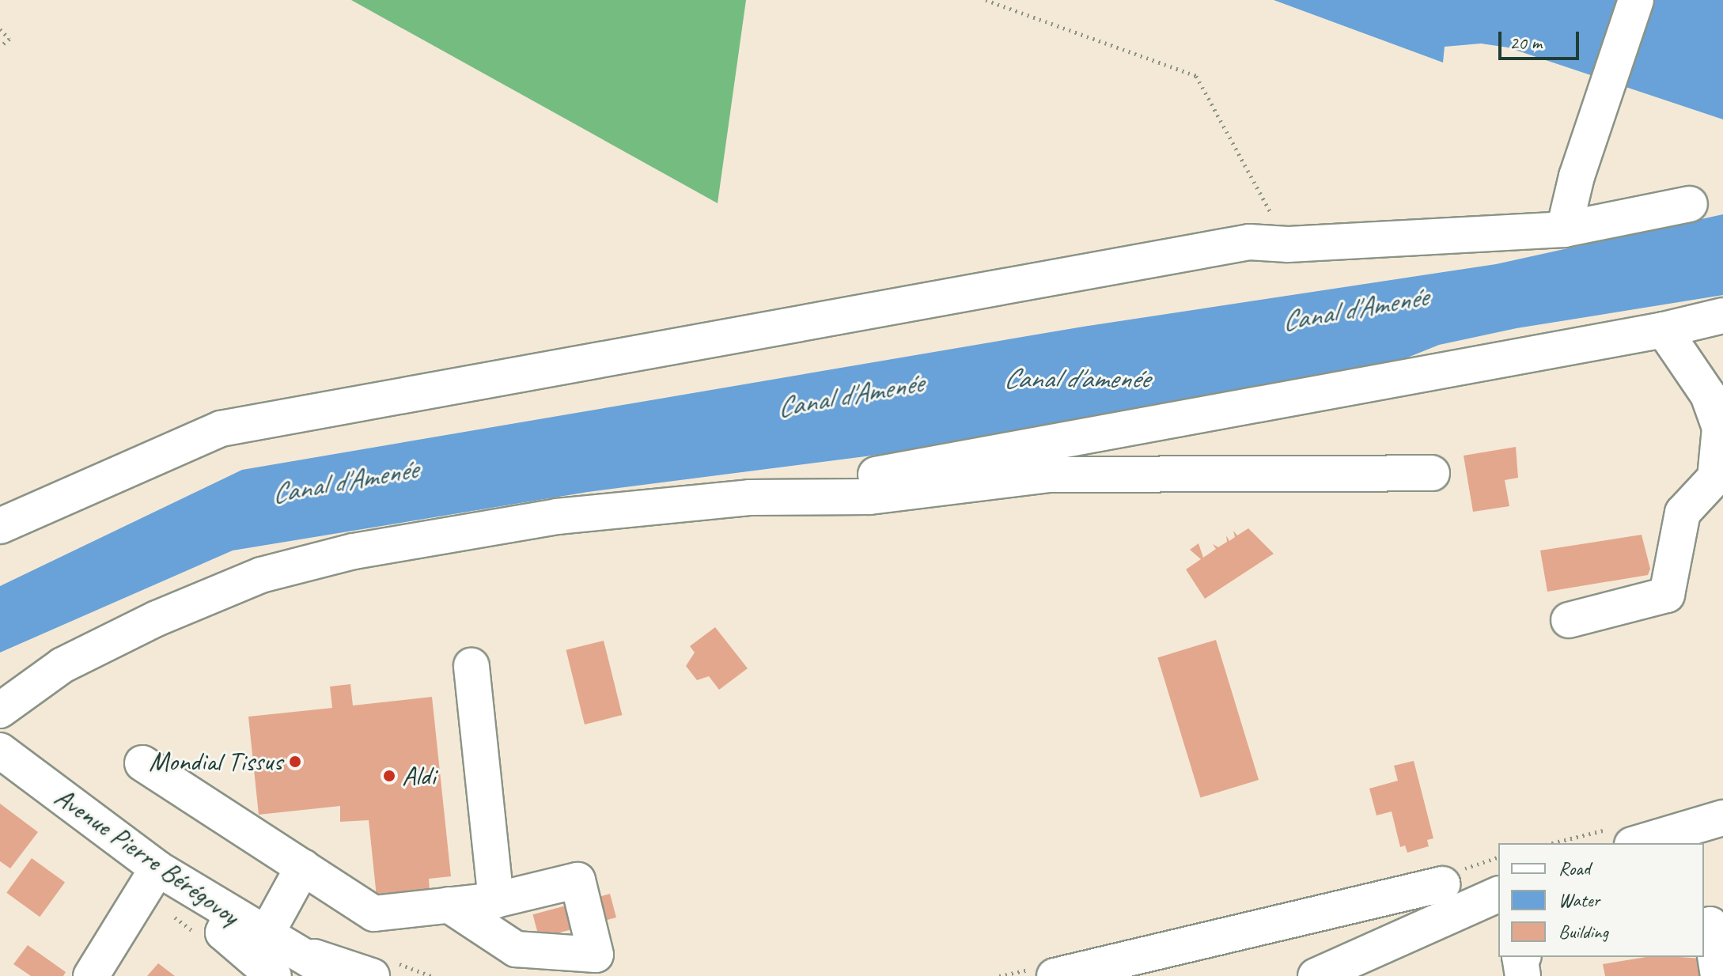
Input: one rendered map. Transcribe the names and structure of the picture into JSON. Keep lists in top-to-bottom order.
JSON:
{
  "streets": {
    "main road": ["Avenue Pierre Bérégovoy"]
  },
  "water": ["Canal d'Amenée", "Canal d'amenée"],
  "places": ["Mondial Tissus", "Aldi"],
  "legend": ["Road", "Water", "Building"],
  "scale_bar": "20 m"
}
